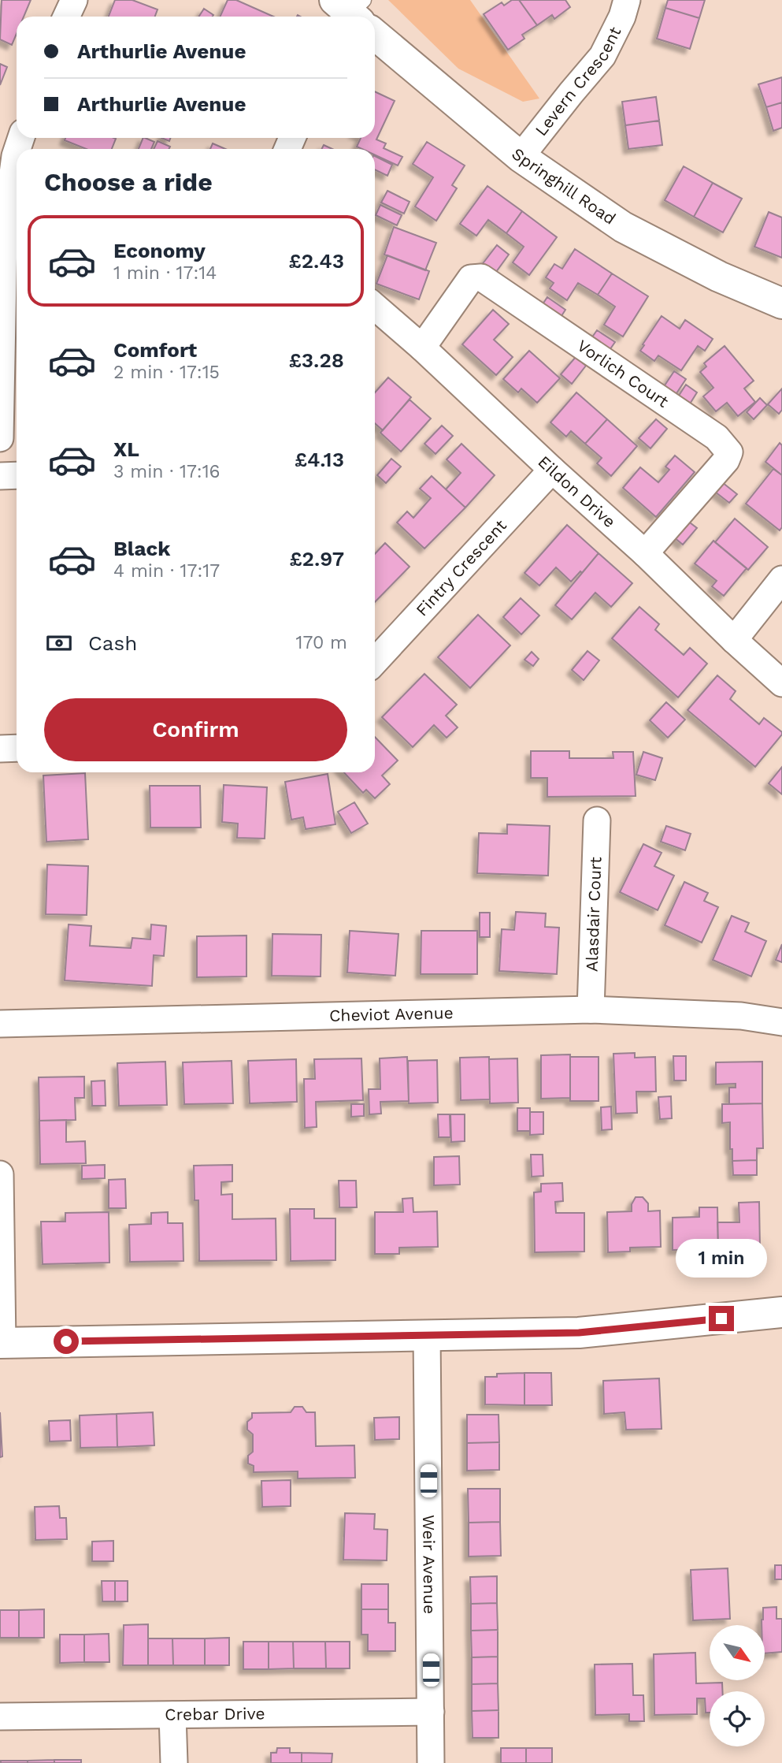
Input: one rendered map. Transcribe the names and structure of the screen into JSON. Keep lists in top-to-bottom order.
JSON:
{
  "streets": {
    "street": [
      "Levern Crescent",
      "Springhill Road",
      "Vorlich Court",
      "Eildon Drive",
      "Fintry Crescent",
      "Alasdair Court",
      "Cheviot Avenue",
      "Weir Avenue",
      "Crebar Drive"
    ]
  },
  "crossings": [
    ["Levern Crescent", "Springhill Road"],
    ["Vorlich Court", "Eildon Drive"],
    ["Eildon Drive", "Fintry Crescent"],
    ["Alasdair Court", "Cheviot Avenue"],
    ["Weir Avenue", "Crebar Drive"]
  ],
  "north": "bottom right",
  "page": {
    "banner": ["Arthurlie Avenue", "Arthurlie Avenue"],
    "heading": "Choose a ride",
    "list": [
      {
        "name": "Economy",
        "note": "1 min · 17:14",
        "value": "£2.43"
      },
      {
        "name": "Comfort",
        "note": "2 min · 17:15",
        "value": "£3.28"
      },
      {
        "name": "XL",
        "note": "3 min · 17:16",
        "value": "£4.13"
      },
      {
        "name": "Black",
        "note": "4 min · 17:17",
        "value": "£2.97"
      }
    ],
    "pay": ["Cash", "170 m"],
    "buttons": "Confirm",
    "bubble": "1 min"
  }
}
